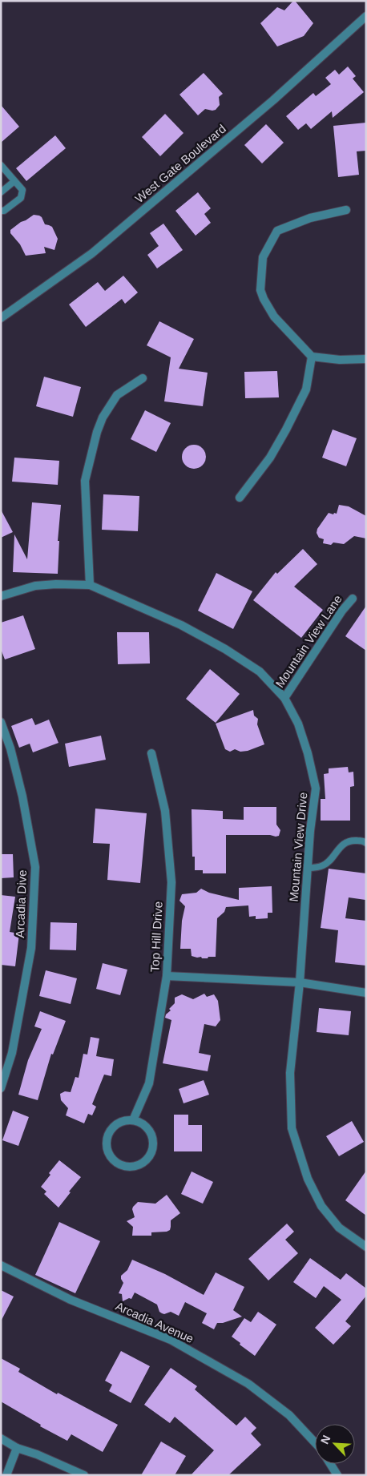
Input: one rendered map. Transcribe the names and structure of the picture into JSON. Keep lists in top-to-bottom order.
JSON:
{
  "streets": {
    "street": [
      "West Gate Boulevard",
      "Mountain View Lane",
      "Mountain View Drive",
      "Arcadia Dive",
      "Top Hill Drive",
      "Arcadia Avenue"
    ]
  },
  "crossings": [
    ["Mountain View Lane", "Mountain View Drive"]
  ],
  "north": "top left"
}
